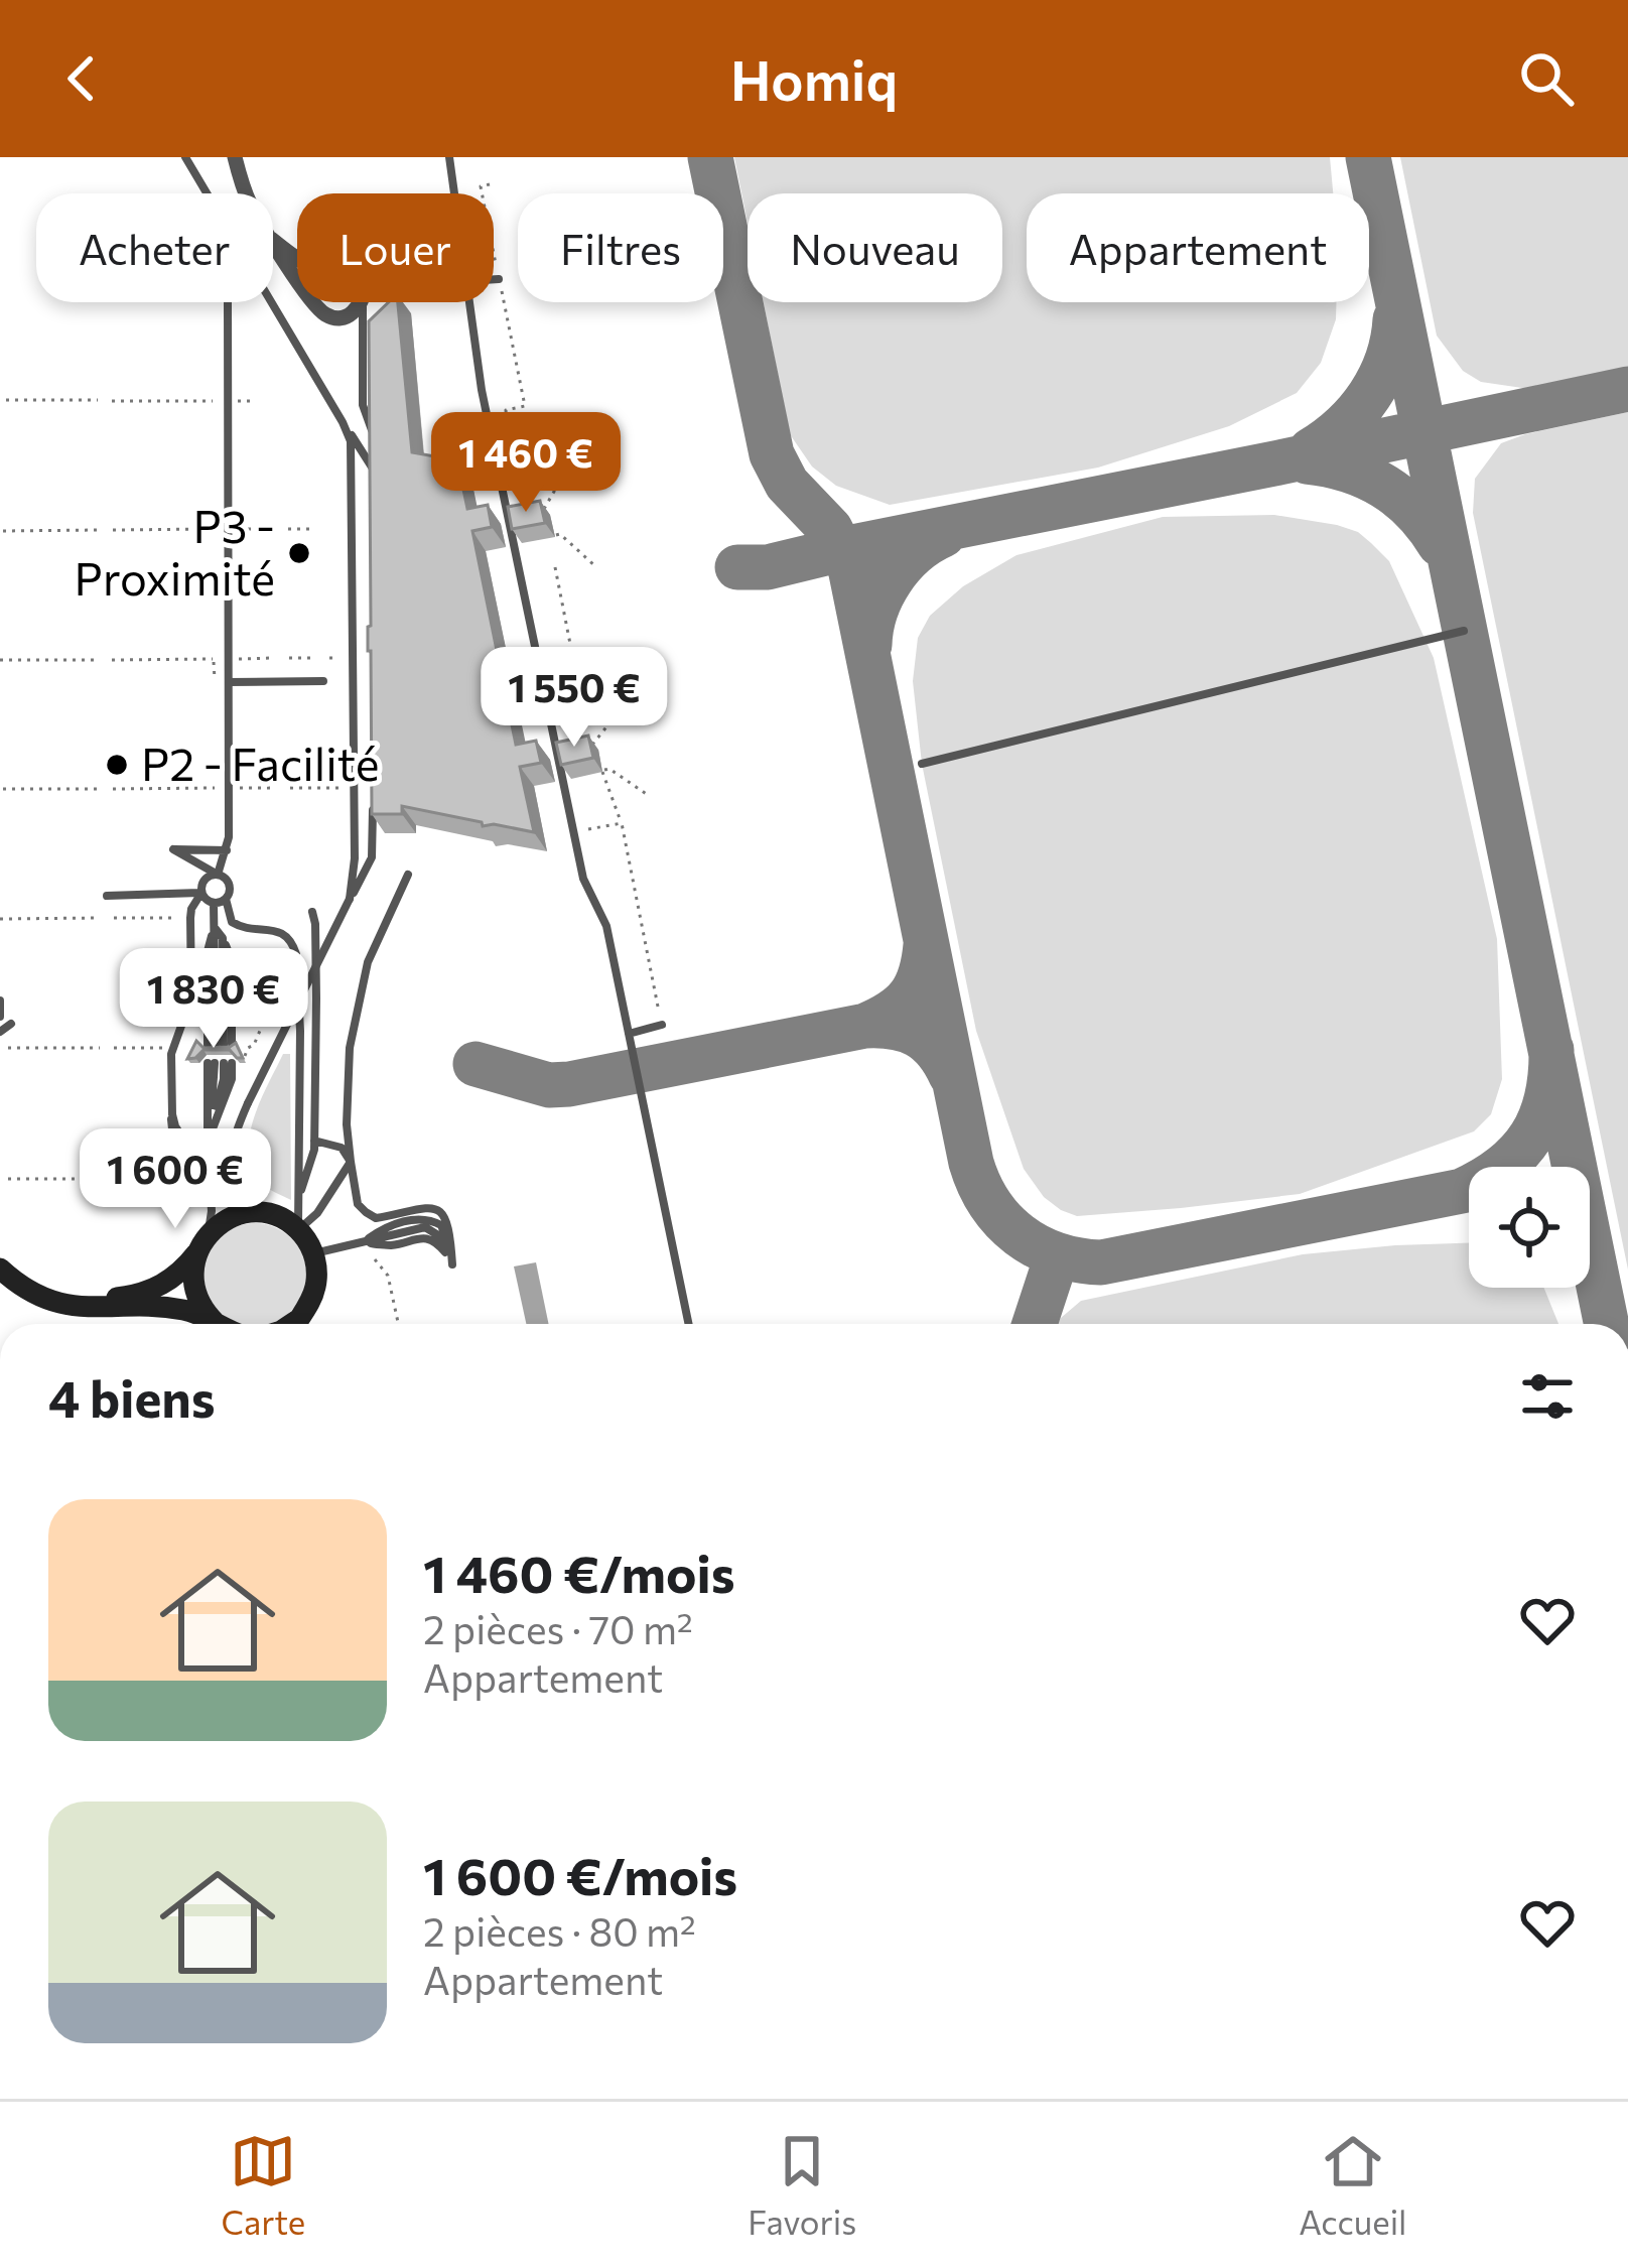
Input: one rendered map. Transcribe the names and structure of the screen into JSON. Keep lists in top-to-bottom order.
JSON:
{
  "places": ["P3 - Proximité", "P2 - Facilité"],
  "page": {
    "header": "Homiq",
    "chip": [
      "Acheter",
      "Louer",
      "Filtres",
      "Nouveau",
      "Appartement"
    ],
    "price": [
      "1 460 €",
      "1 550 €",
      "1 830 €",
      "1 600 €"
    ],
    "heading": "4 biens",
    "list": [
      {
        "name": "1 460 €/mois",
        "note": "2 pièces · 70 m² · Appartement"
      },
      {
        "name": "1 600 €/mois",
        "note": "2 pièces · 80 m² · Appartement"
      }
    ],
    "tabs": ["Carte", "Favoris", "Accueil"]
  }
}
